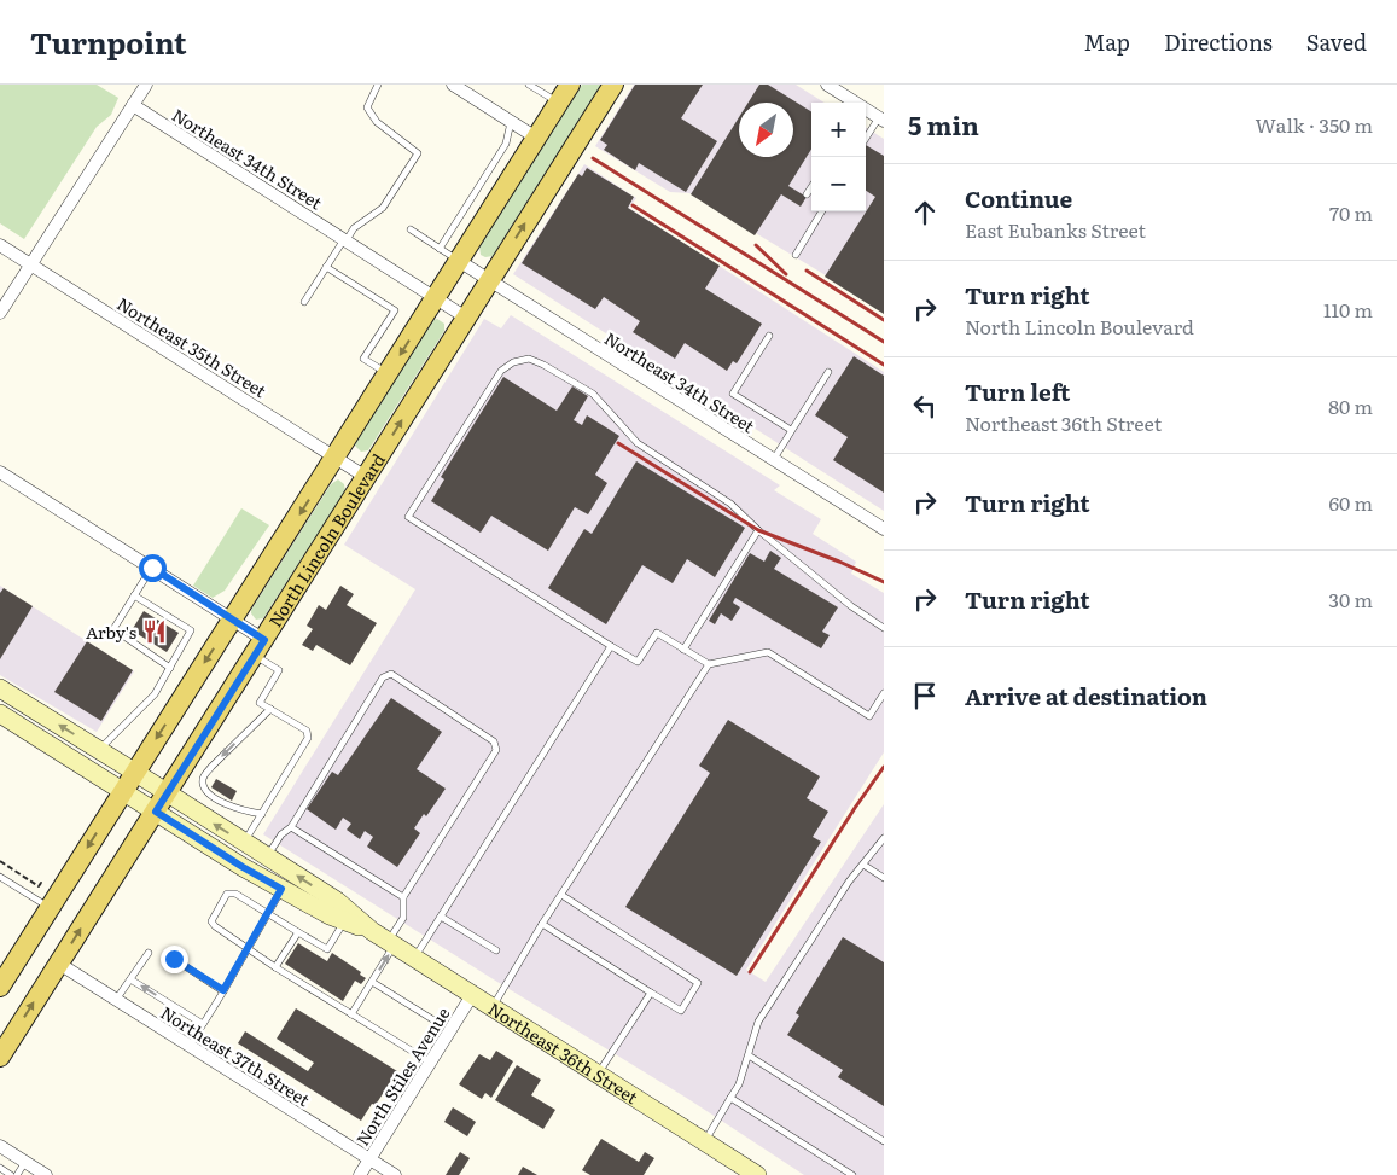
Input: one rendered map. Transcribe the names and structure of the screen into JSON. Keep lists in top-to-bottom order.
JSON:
{
  "streets": {
    "main road": ["North Lincoln Boulevard", "Northeast 36th Street"],
    "street": [
      "Northeast 34th Street",
      "Northeast 35th Street",
      "Northeast 37th Street",
      "North Stiles Avenue"
    ]
  },
  "crossings": [
    ["Northeast 34th Street", "North Lincoln Boulevard"],
    ["Northeast 35th Street", "North Lincoln Boulevard"],
    ["North Lincoln Boulevard", "Northeast 36th Street"],
    ["North Lincoln Boulevard", "Northeast 37th Street"],
    ["Northeast 36th Street", "North Stiles Avenue"],
    ["Northeast 37th Street", "North Stiles Avenue"]
  ],
  "places": {
    "restaurant": ["Arby's"]
  },
  "north": "bottom left",
  "page": {
    "header": "Turnpoint",
    "nav": ["Map", "Directions", "Saved"],
    "heading": ["5 min", "Walk · 350 m"],
    "map_buttons": ["+", "−"],
    "list": [
      ["Continue", "East Eubanks Street", "70 m"],
      ["Turn right", "North Lincoln Boulevard", "110 m"],
      ["Turn left", "Northeast 36th Street", "80 m"],
      ["Turn right", "60 m"],
      ["Turn right", "30 m"],
      "Arrive at destination"
    ]
  }
}
